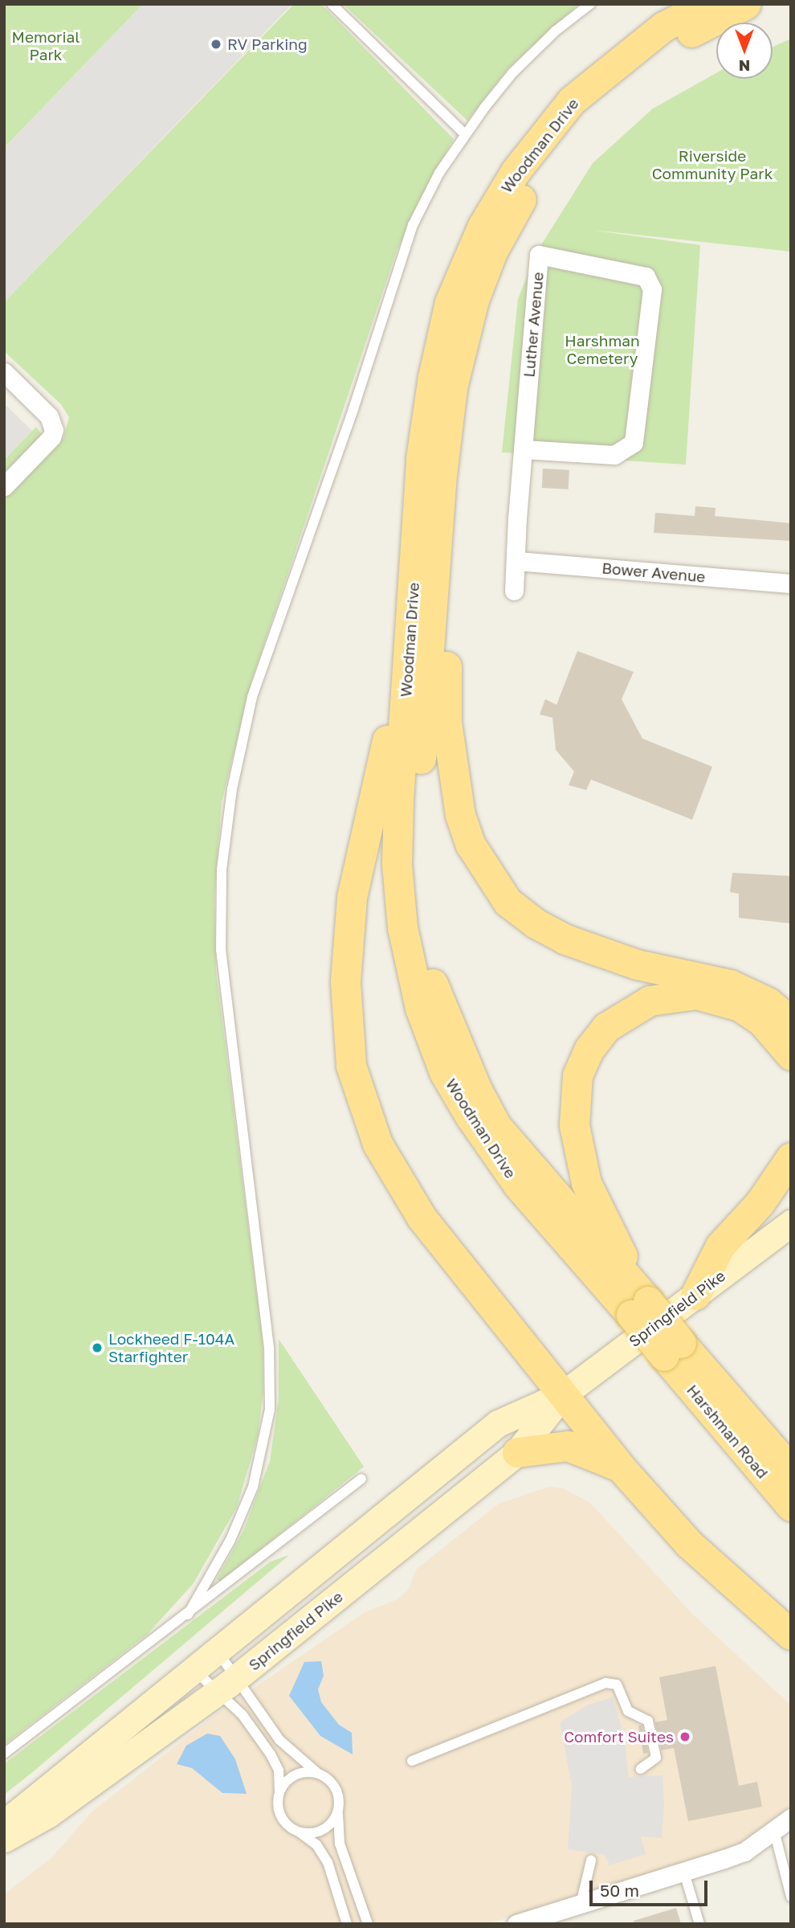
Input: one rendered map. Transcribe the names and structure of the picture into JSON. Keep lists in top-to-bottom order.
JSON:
{
  "streets": {
    "main road": ["Woodman Drive", "Springfield Pike", "Harshman Road"],
    "street": ["Luther Avenue", "Bower Avenue"]
  },
  "crossings": [
    ["Luther Avenue", "Bower Avenue"]
  ],
  "parks": ["Memorial Park", "Riverside Community Park", "Harshman Cemetery"],
  "places": ["RV Parking", "Lockheed F-104A Starfighter", "Comfort Suites"],
  "scale_bar": "50 m",
  "north": "bottom"
}
